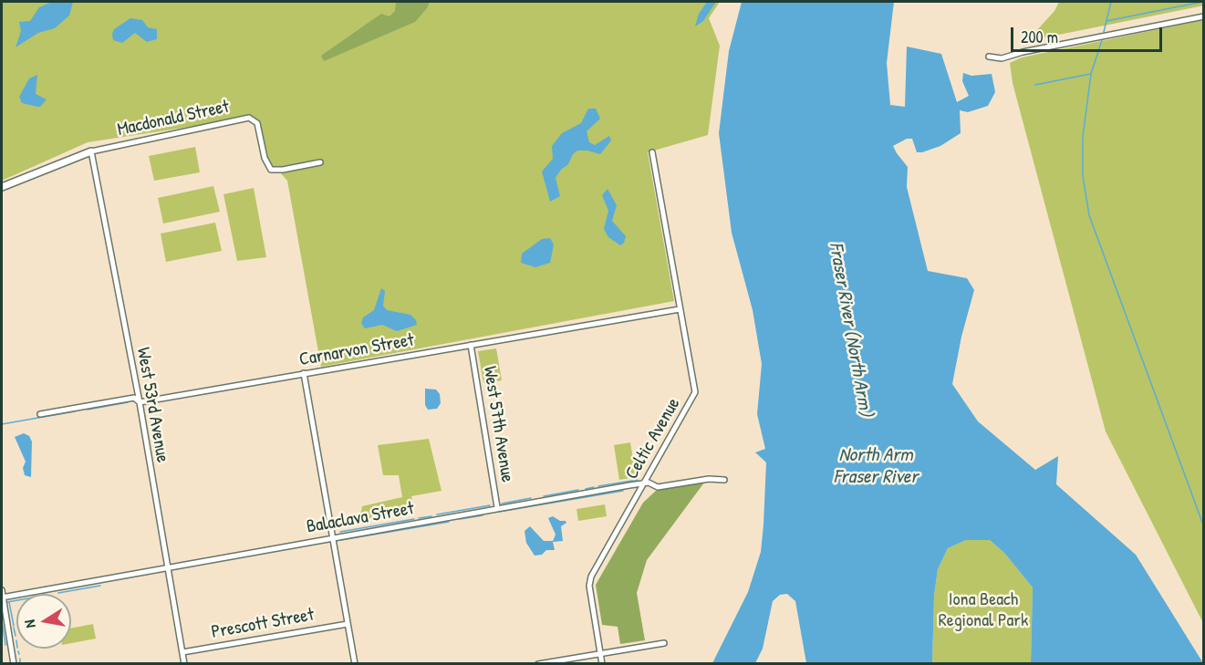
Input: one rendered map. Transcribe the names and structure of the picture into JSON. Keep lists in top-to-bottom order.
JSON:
{
  "streets": {
    "street": [
      "Macdonald Street",
      "Carnarvon Street",
      "West 53rd Avenue",
      "West 57th Avenue",
      "Celtic Avenue",
      "Balaclava Street",
      "Prescott Street"
    ]
  },
  "crossings": [
    ["Macdonald Street", "West 53rd Avenue"],
    ["Carnarvon Street", "West 53rd Avenue"],
    ["Carnarvon Street", "West 57th Avenue"],
    ["Carnarvon Street", "Celtic Avenue"],
    ["West 53rd Avenue", "Balaclava Street"],
    ["West 53rd Avenue", "Prescott Street"],
    ["West 57th Avenue", "Balaclava Street"],
    ["Celtic Avenue", "Balaclava Street"]
  ],
  "water": ["Fraser River (North Arm)", "North Arm Fraser River"],
  "parks": ["Iona Beach Regional Park"],
  "scale_bar": "200 m",
  "north": "left"
}
